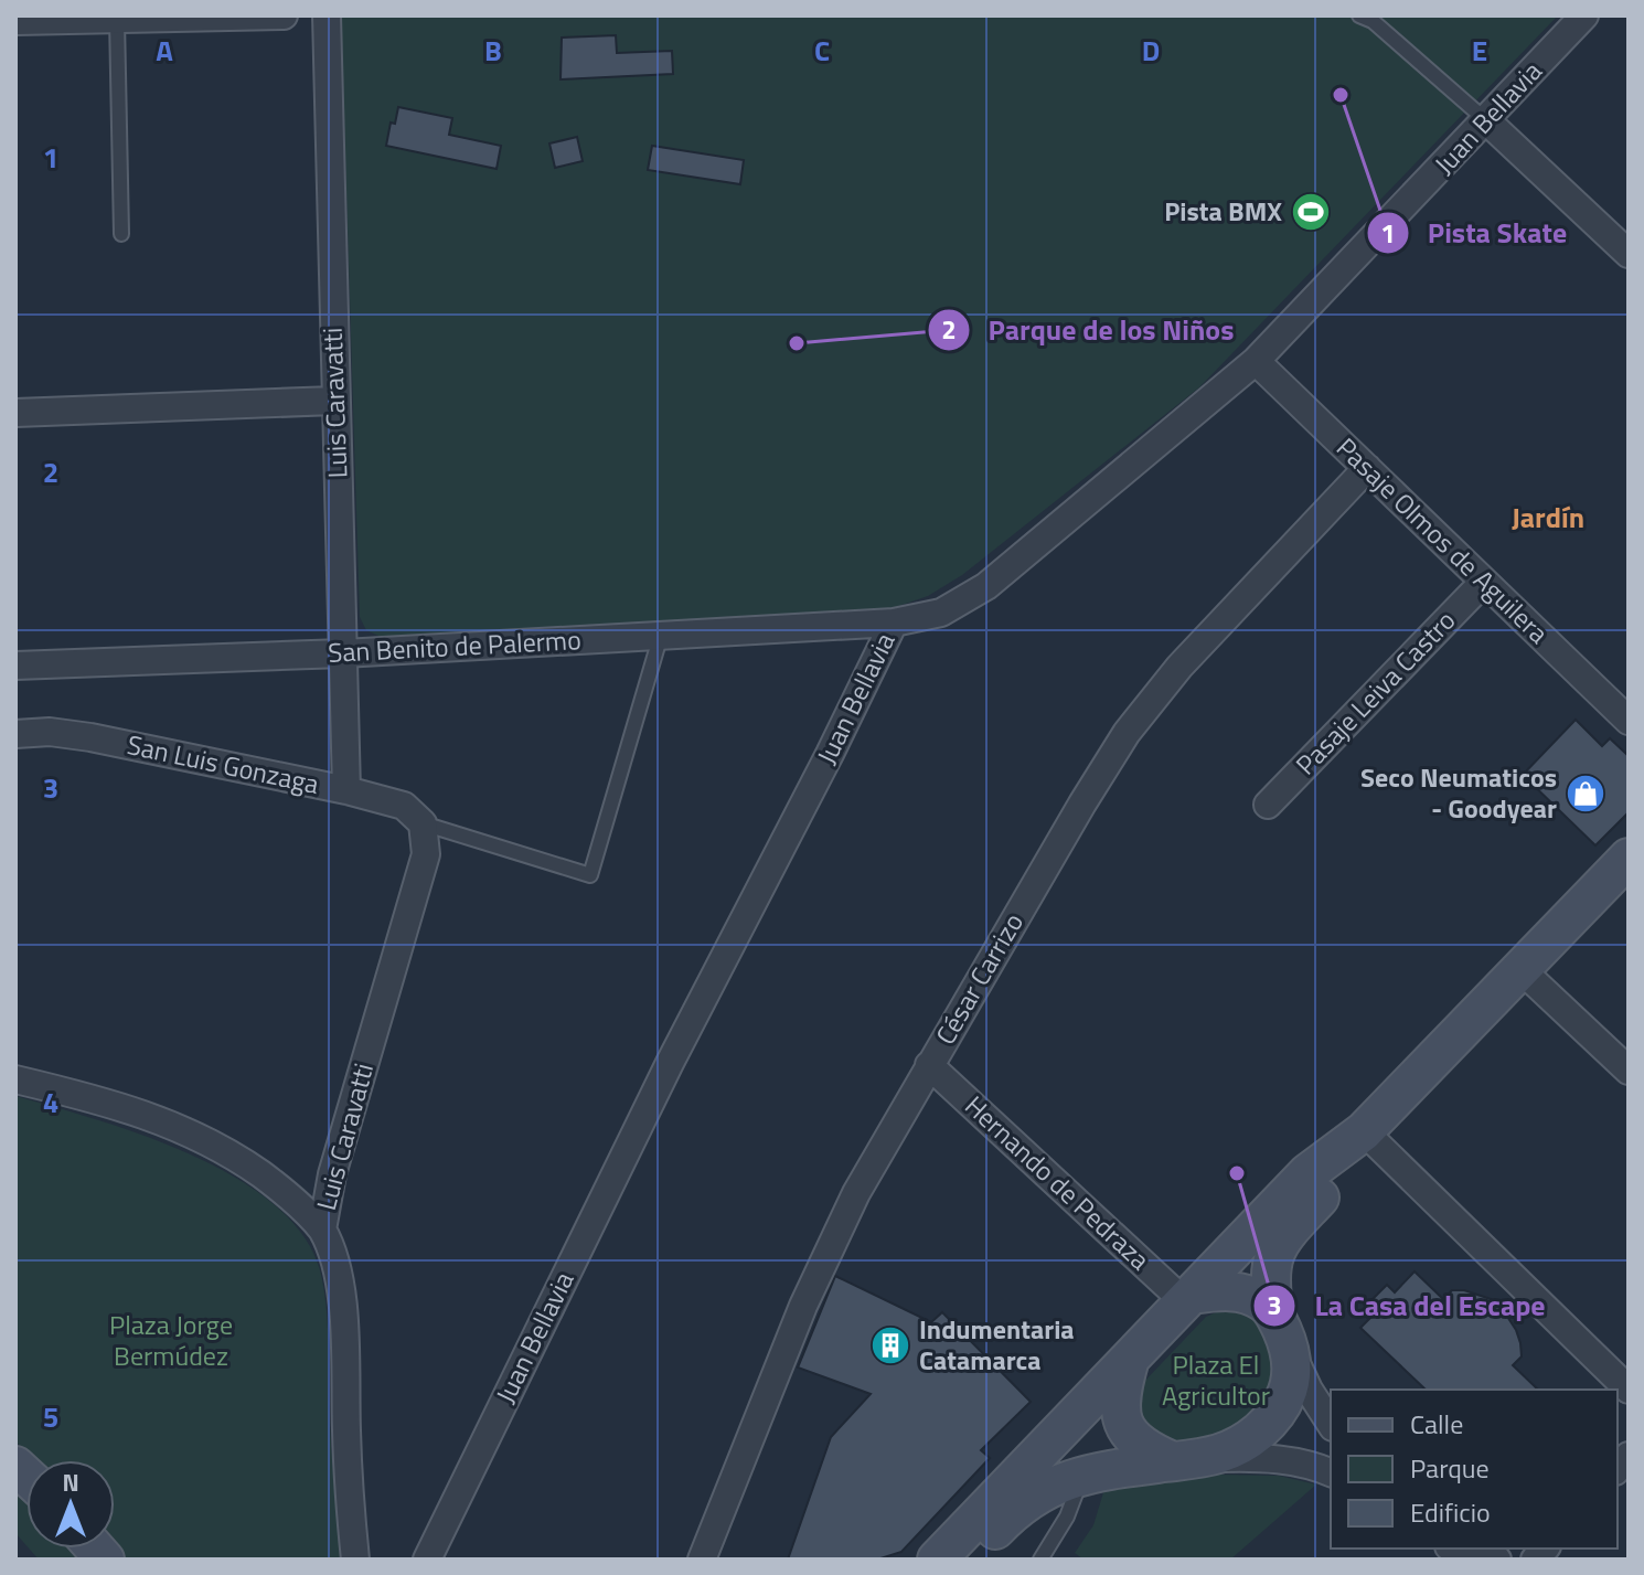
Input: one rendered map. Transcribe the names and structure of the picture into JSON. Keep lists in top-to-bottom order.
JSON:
{
  "streets": {
    "street": [
      "Juan Bellavia",
      "Luis Caravatti",
      "Pasaje Olmos de Aguilera",
      "San Benito de Palermo",
      "Pasaje Leiva Castro",
      "San Luis Gonzaga",
      "César Carrizo",
      "Hernando de Pedraza"
    ]
  },
  "crossings": [
    ["Juan Bellavia", "Pasaje Olmos de Aguilera"],
    ["Juan Bellavia", "San Benito de Palermo"],
    ["Luis Caravatti", "San Benito de Palermo"],
    ["Luis Caravatti", "San Luis Gonzaga"],
    ["Pasaje Olmos de Aguilera", "Pasaje Leiva Castro"],
    ["Pasaje Olmos de Aguilera", "César Carrizo"],
    ["César Carrizo", "Hernando de Pedraza"]
  ],
  "districts": ["Jardín"],
  "parks": ["Plaza Jorge Bermúdez", "Plaza El Agricultor"],
  "places": {
    "other": ["Pista Skate", "Parque de los Niños", "La Casa del Escape"],
    "sports": ["Pista BMX"],
    "shop": ["Seco Neumaticos - Goodyear"],
    "building": ["Indumentaria Catamarca"]
  },
  "legend": ["Calle", "Parque", "Edificio"],
  "north": "top",
  "grid": {
    "columns": [
      "A",
      "B",
      "C",
      "D",
      "E"
    ],
    "rows": [
      "1",
      "2",
      "3",
      "4",
      "5"
    ]
  }
}
